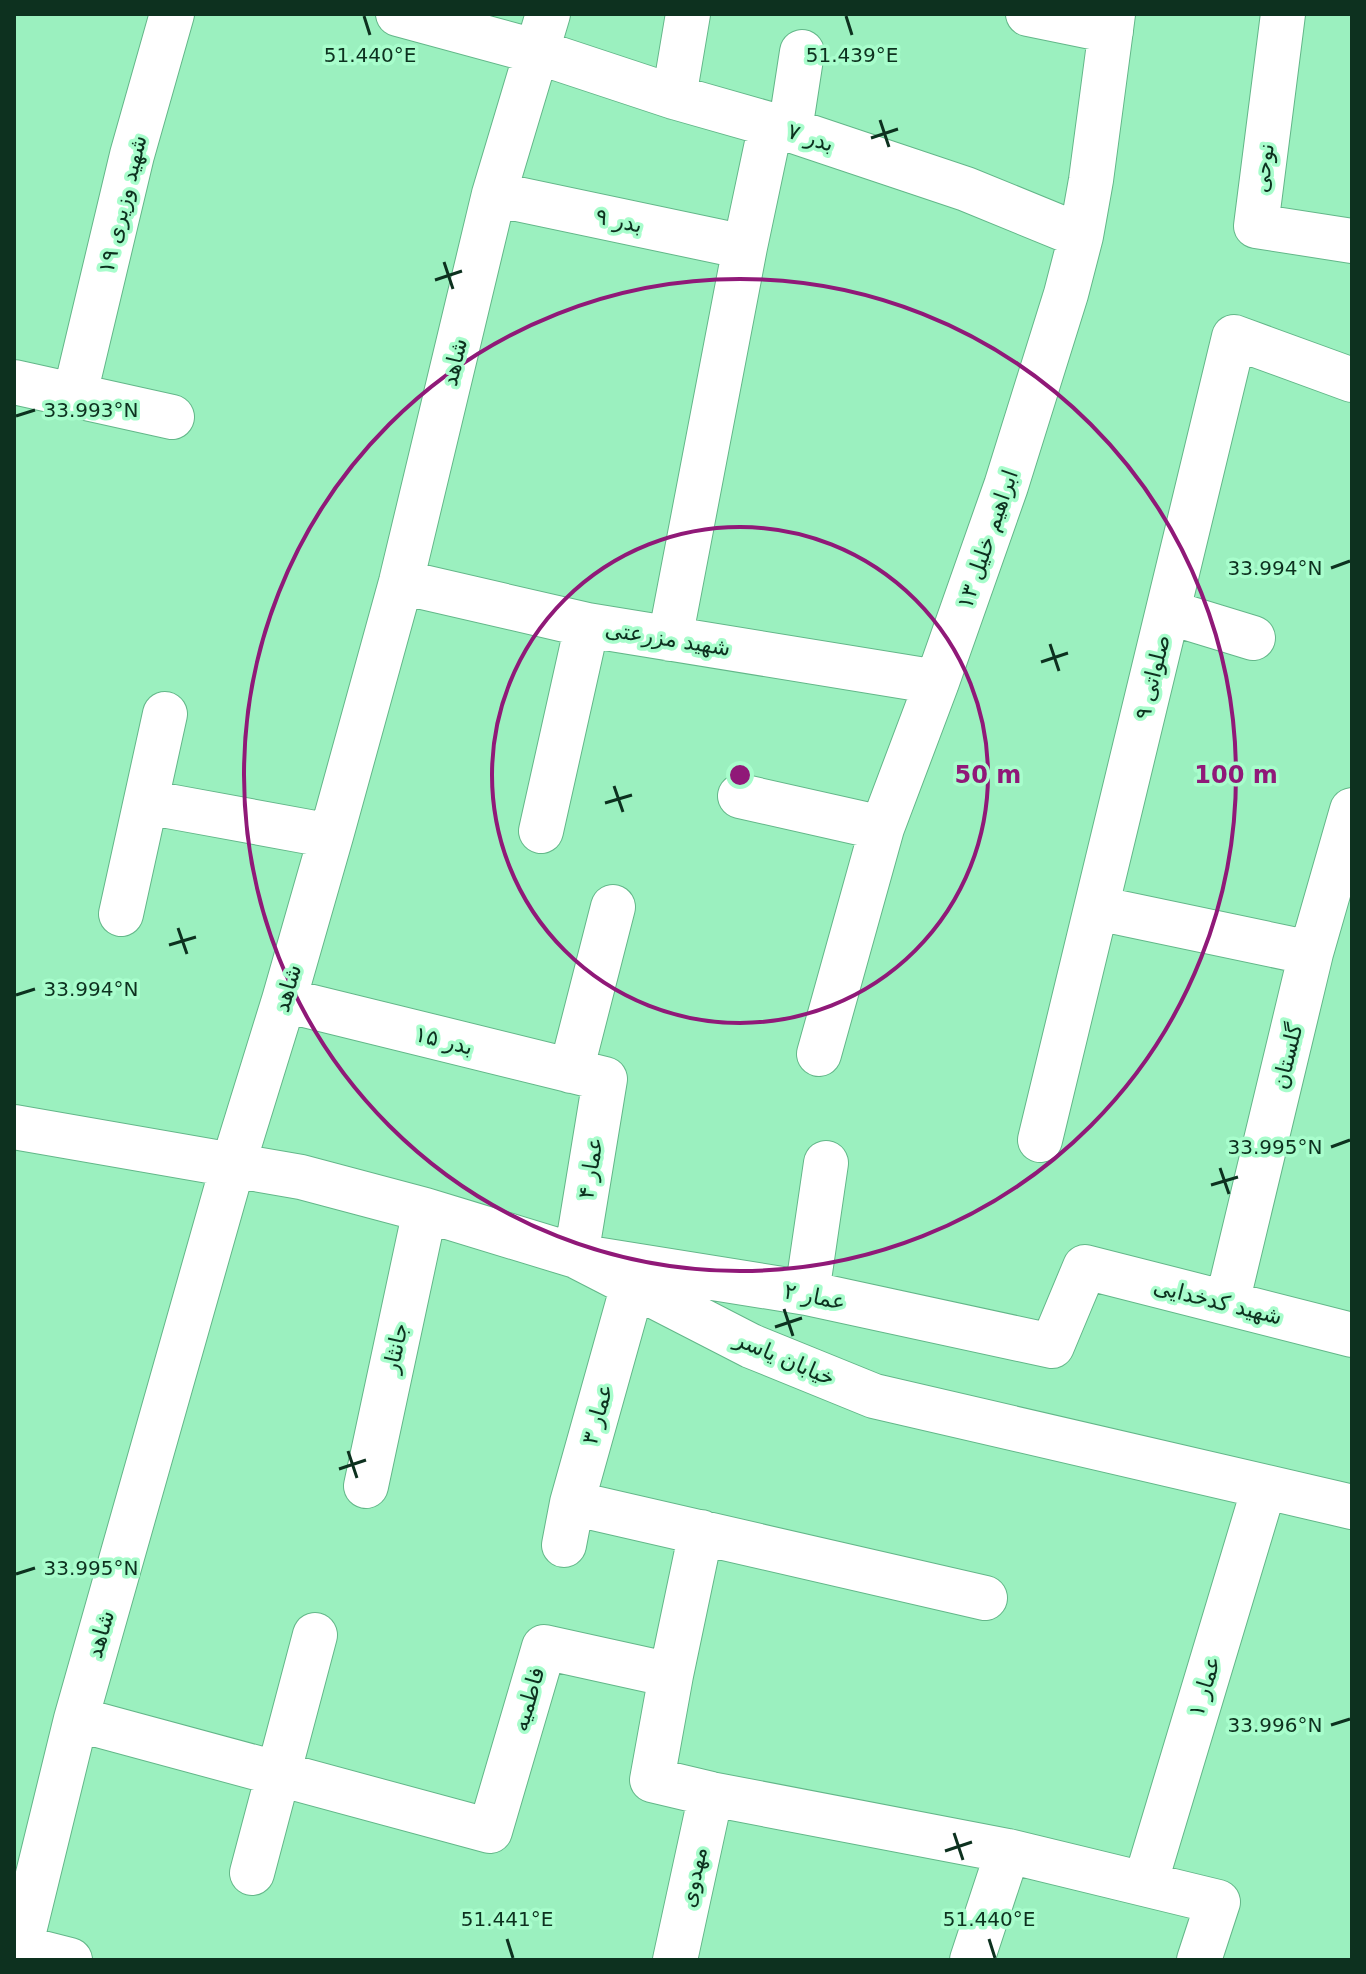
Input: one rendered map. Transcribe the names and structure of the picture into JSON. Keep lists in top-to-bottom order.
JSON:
{
  "streets": {
    "street": [
      "بدر ۷",
      "نوحی",
      "شهید وزیری ۱۹",
      "بدر ۹",
      "شاهد",
      "ابراهیم خلیل ۱۳",
      "شهید مزرعتی",
      "صلواتی ۹",
      "بدر ۱۵",
      "گلستان",
      "عمار ۴",
      "عمار ۲",
      "شهید کدخدایی",
      "جانثار",
      "خیابان یاسر",
      "عمار ۳",
      "عمار ۱",
      "فاطمیه",
      "مهدوی"
    ]
  },
  "crossings": [
    ["بدر ۷", "شاهد"],
    ["بدر ۷", "ابراهیم خلیل ۱۳"],
    ["بدر ۹", "شاهد"],
    ["شاهد", "شهید مزرعتی"],
    ["شاهد", "بدر ۱۵"],
    ["شاهد", "خیابان یاسر"],
    ["ابراهیم خلیل ۱۳", "شهید مزرعتی"],
    ["بدر ۱۵", "عمار ۴"],
    ["گلستان", "شهید کدخدایی"],
    ["عمار ۴", "عمار ۲"],
    ["عمار ۴", "خیابان یاسر"],
    ["عمار ۲", "شهید کدخدایی"],
    ["عمار ۲", "خیابان یاسر"],
    ["جانثار", "خیابان یاسر"],
    ["خیابان یاسر", "عمار ۳"],
    ["خیابان یاسر", "عمار ۱"]
  ],
  "coordinates": [
    "51.440°E",
    "51.439°E",
    "33.993°N",
    "33.994°N",
    "33.995°N",
    "33.996°N",
    "51.441°E"
  ],
  "rings": ["50 m", "100 m"]
}
